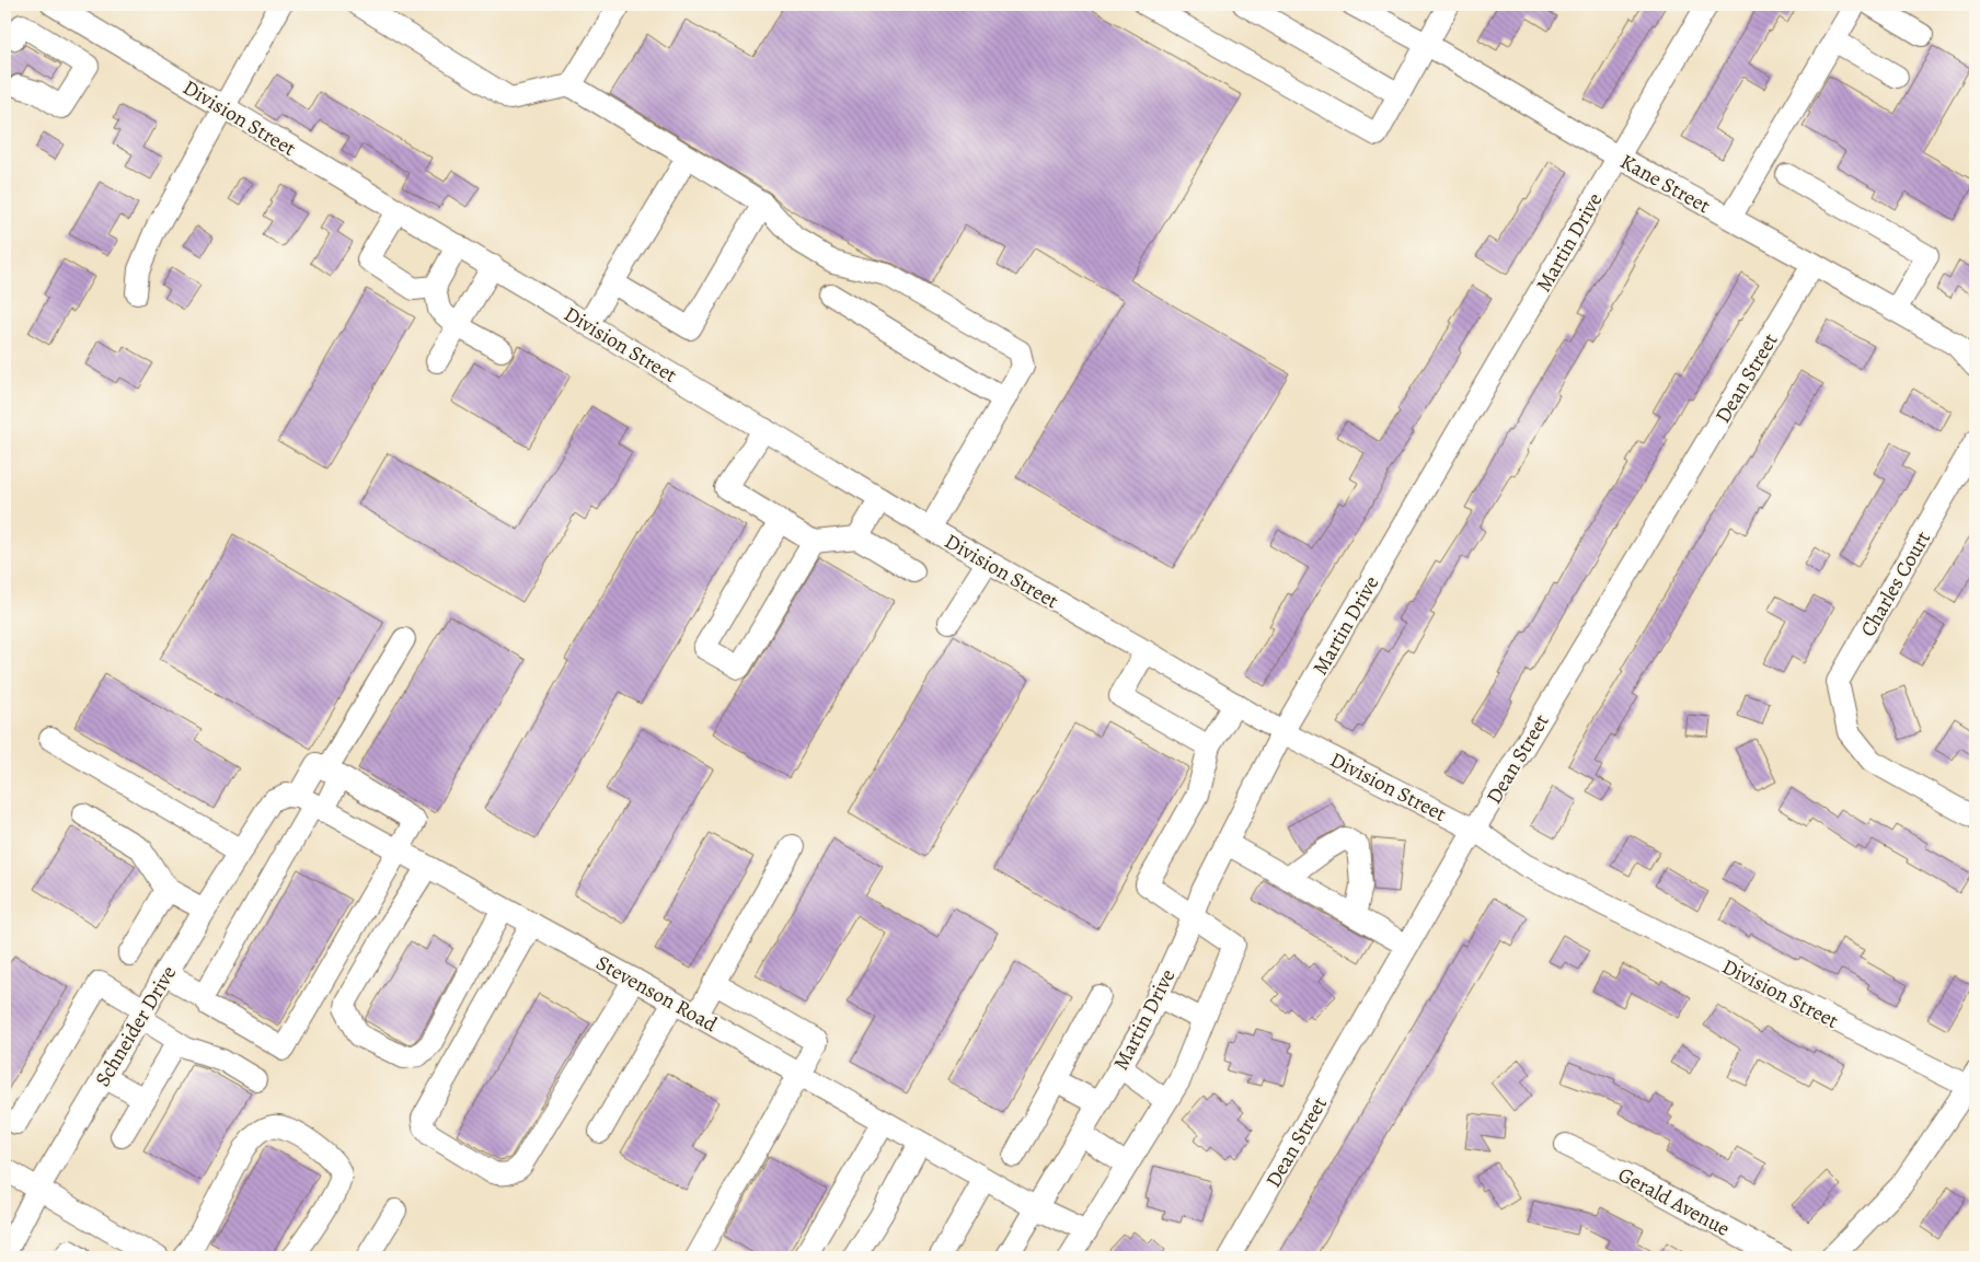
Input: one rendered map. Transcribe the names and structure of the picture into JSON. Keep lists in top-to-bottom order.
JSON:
{
  "streets": {
    "street": [
      "Division Street",
      "Kane Street",
      "Martin Drive",
      "Dean Street",
      "Charles Court",
      "Stevenson Road",
      "Schneider Drive",
      "Gerald Avenue"
    ]
  },
  "crossings": [
    ["Division Street", "Martin Drive"],
    ["Division Street", "Dean Street"],
    ["Kane Street", "Martin Drive"],
    ["Kane Street", "Dean Street"],
    ["Martin Drive", "Stevenson Road"],
    ["Stevenson Road", "Schneider Drive"]
  ]
}
